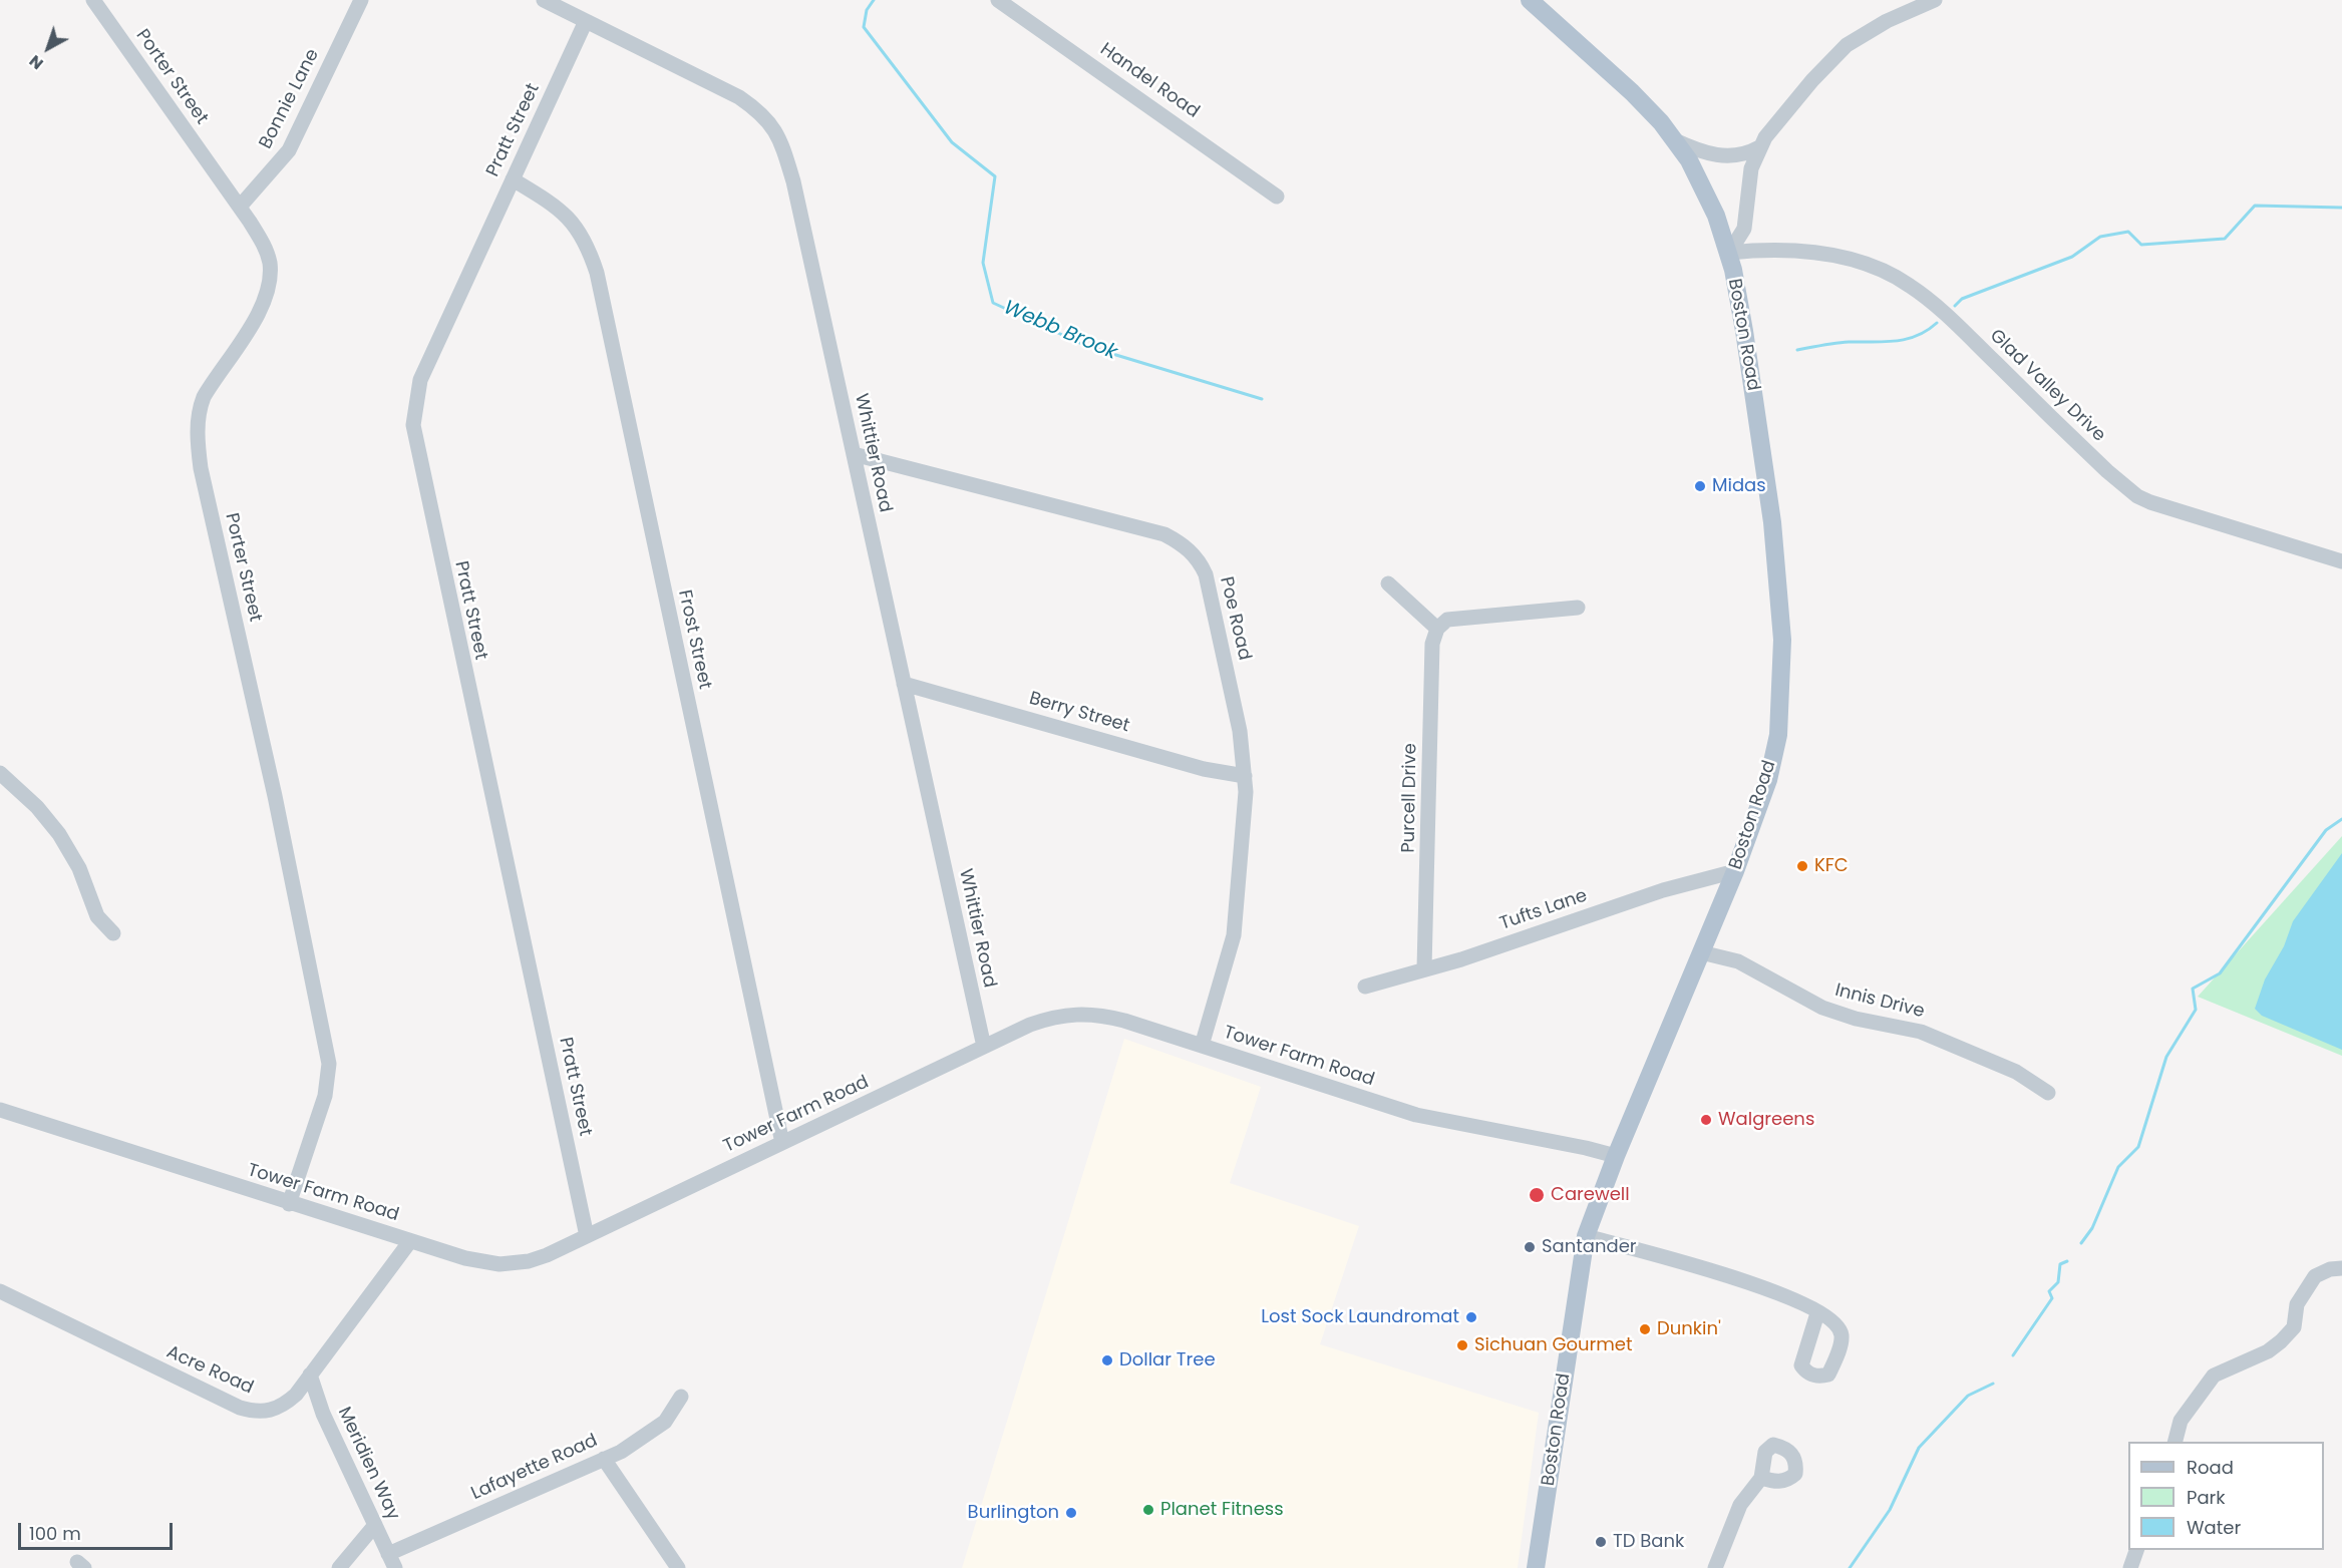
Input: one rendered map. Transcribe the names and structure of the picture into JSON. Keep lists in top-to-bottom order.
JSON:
{
  "streets": {
    "main road": ["Boston Road"],
    "street": [
      "Porter Street",
      "Handel Road",
      "Bonnie Lane",
      "Pratt Street",
      "Glad Valley Drive",
      "Whittier Road",
      "Poe Road",
      "Frost Street",
      "Berry Street",
      "Purcell Drive",
      "Tufts Lane",
      "Innis Drive",
      "Tower Farm Road",
      "Acre Road",
      "Meridien Way",
      "Lafayette Road"
    ]
  },
  "crossings": [
    ["Porter Street", "Bonnie Lane"],
    ["Porter Street", "Tower Farm Road"],
    ["Pratt Street", "Whittier Road"],
    ["Pratt Street", "Frost Street"],
    ["Pratt Street", "Tower Farm Road"],
    ["Boston Road", "Glad Valley Drive"],
    ["Boston Road", "Tufts Lane"],
    ["Boston Road", "Innis Drive"],
    ["Boston Road", "Tower Farm Road"],
    ["Whittier Road", "Poe Road"],
    ["Whittier Road", "Berry Street"],
    ["Whittier Road", "Tower Farm Road"],
    ["Poe Road", "Berry Street"],
    ["Poe Road", "Tower Farm Road"],
    ["Frost Street", "Tower Farm Road"],
    ["Purcell Drive", "Tufts Lane"],
    ["Tower Farm Road", "Acre Road"],
    ["Acre Road", "Meridien Way"],
    ["Meridien Way", "Lafayette Road"]
  ],
  "water": ["Webb Brook"],
  "places": [
    "Midas",
    "KFC",
    "Walgreens",
    "Carewell",
    "Santander",
    "Lost Sock Laundromat",
    "Dunkin'",
    "Sichuan Gourmet",
    "Dollar Tree",
    "Planet Fitness",
    "Burlington",
    "TD Bank"
  ],
  "legend": ["Road", "Park", "Water"],
  "scale_bar": "100 m",
  "north": "bottom left"
}
